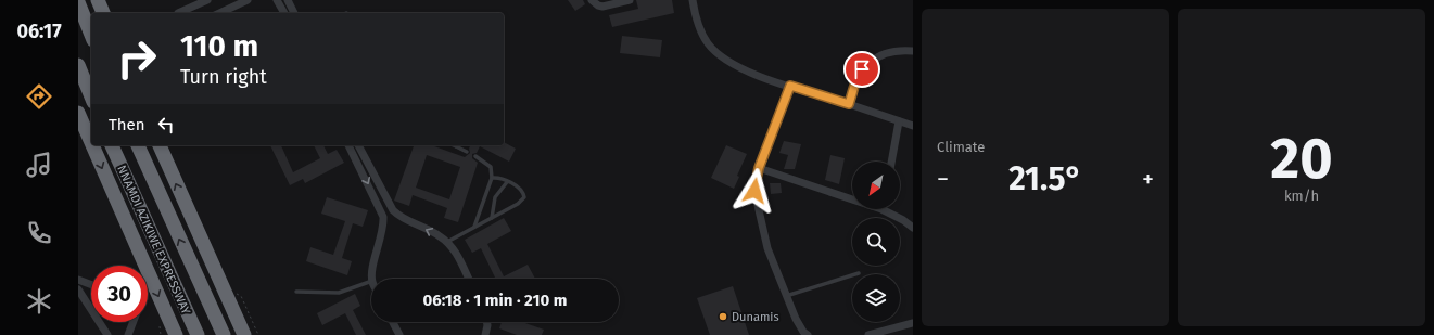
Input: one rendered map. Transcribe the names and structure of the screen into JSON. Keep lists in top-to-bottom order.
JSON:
{
  "streets": {
    "highway": ["NNAMDI AZIKIWE EXPRESSWAY"]
  },
  "places": ["Dunamis"],
  "north": "bottom left",
  "page": {
    "tabs": "06:17",
    "tile": [
      "Climate",
      ["20", "km/h"]
    ],
    "turn": ["110 m", "Turn right"],
    "then": "Then",
    "heat": ["−", "21.5°", "+"],
    "limit": "30",
    "trip": "06:18 · 1 min · 210 m"
  }
}
